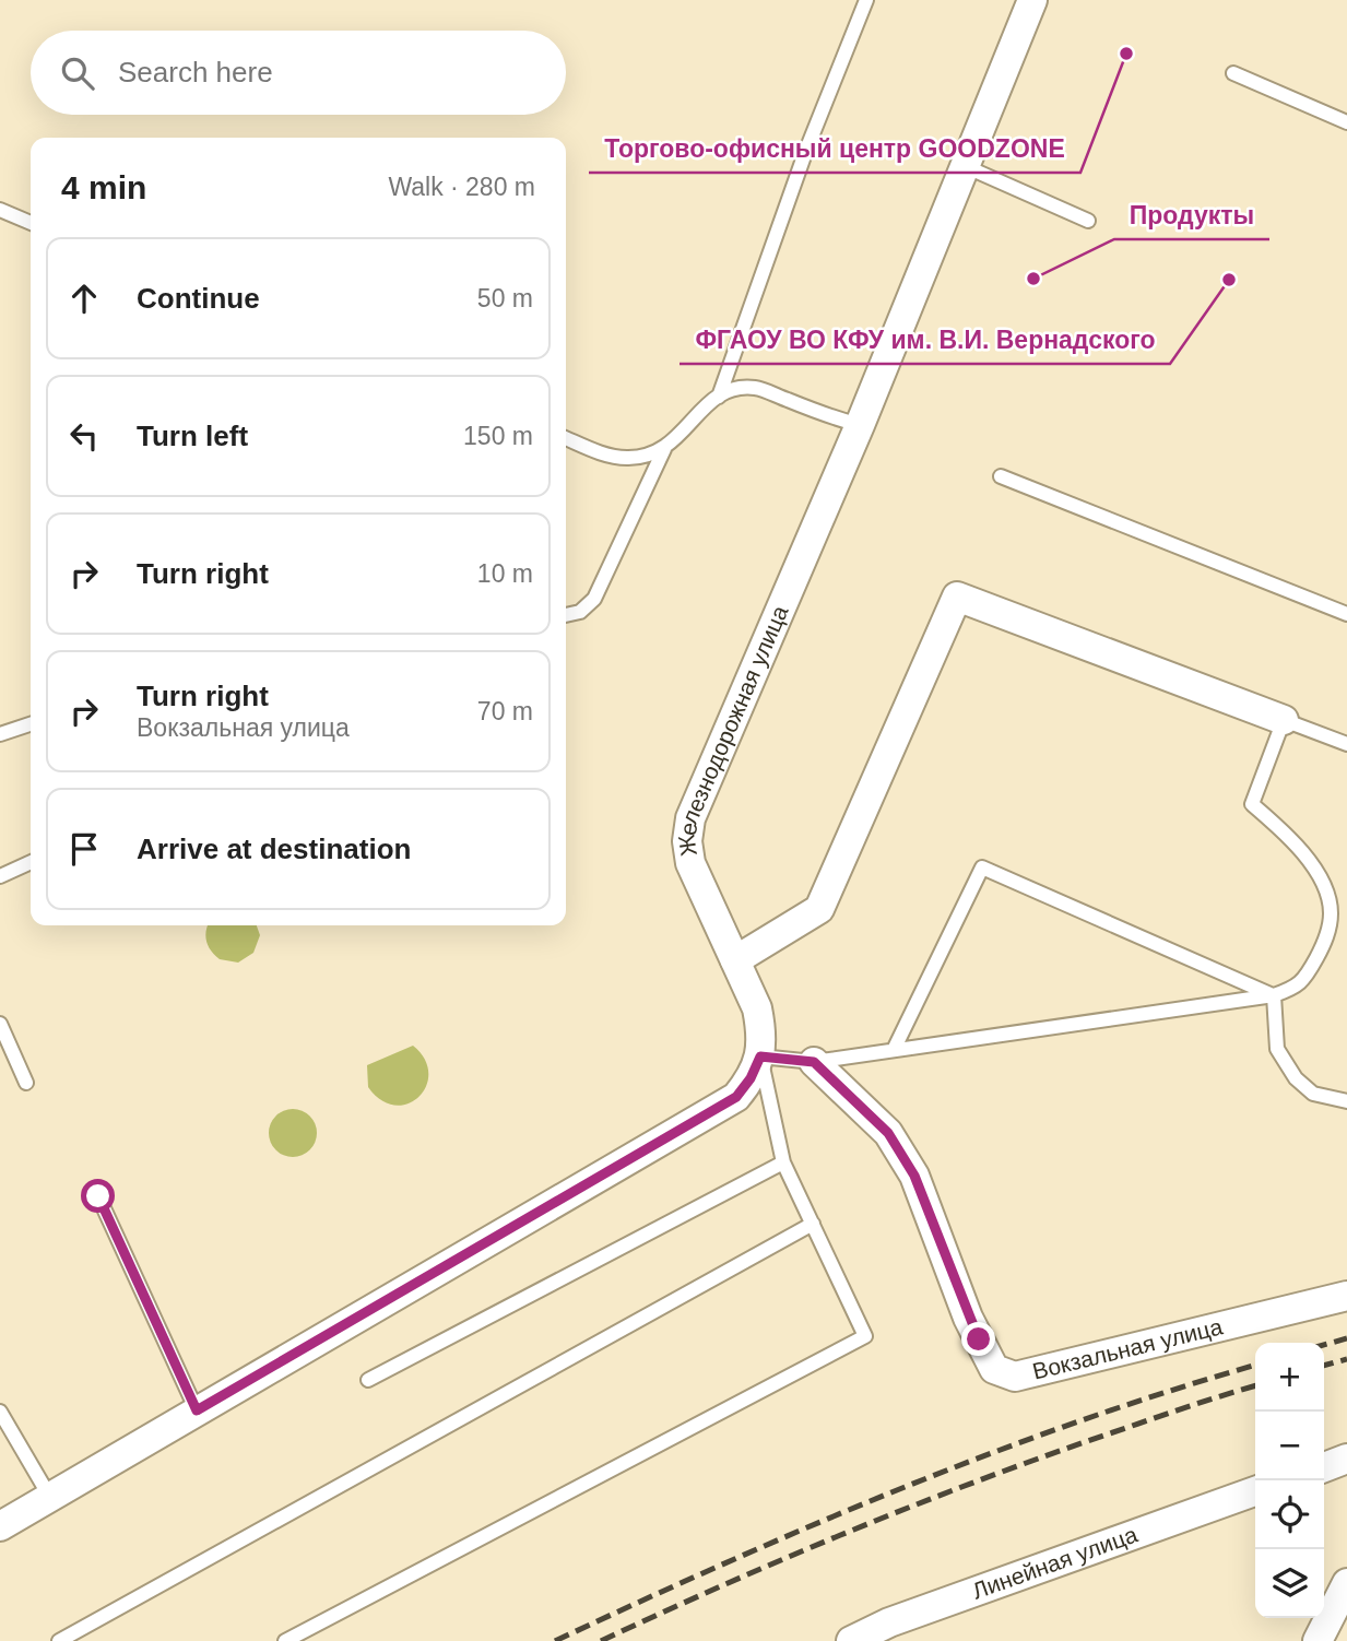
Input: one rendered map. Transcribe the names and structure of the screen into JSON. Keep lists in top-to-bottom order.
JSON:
{
  "streets": {
    "street": ["Железнодорожная улица", "Вокзальная улица", "Линейная улица"]
  },
  "places": ["Торгово-офисный центр GOODZONE", "Продукты", "ФГАОУ ВО КФУ им. В.И. Вернадского"],
  "page": {
    "search": "Search here",
    "heading": ["4 min", "Walk · 280 m"],
    "list": [
      ["Continue", "50 m"],
      ["Turn left", "150 m"],
      ["Turn right", "10 m"],
      ["Turn right", "Вокзальная улица", "70 m"],
      "Arrive at destination"
    ],
    "map_buttons": ["+", "−"]
  }
}
